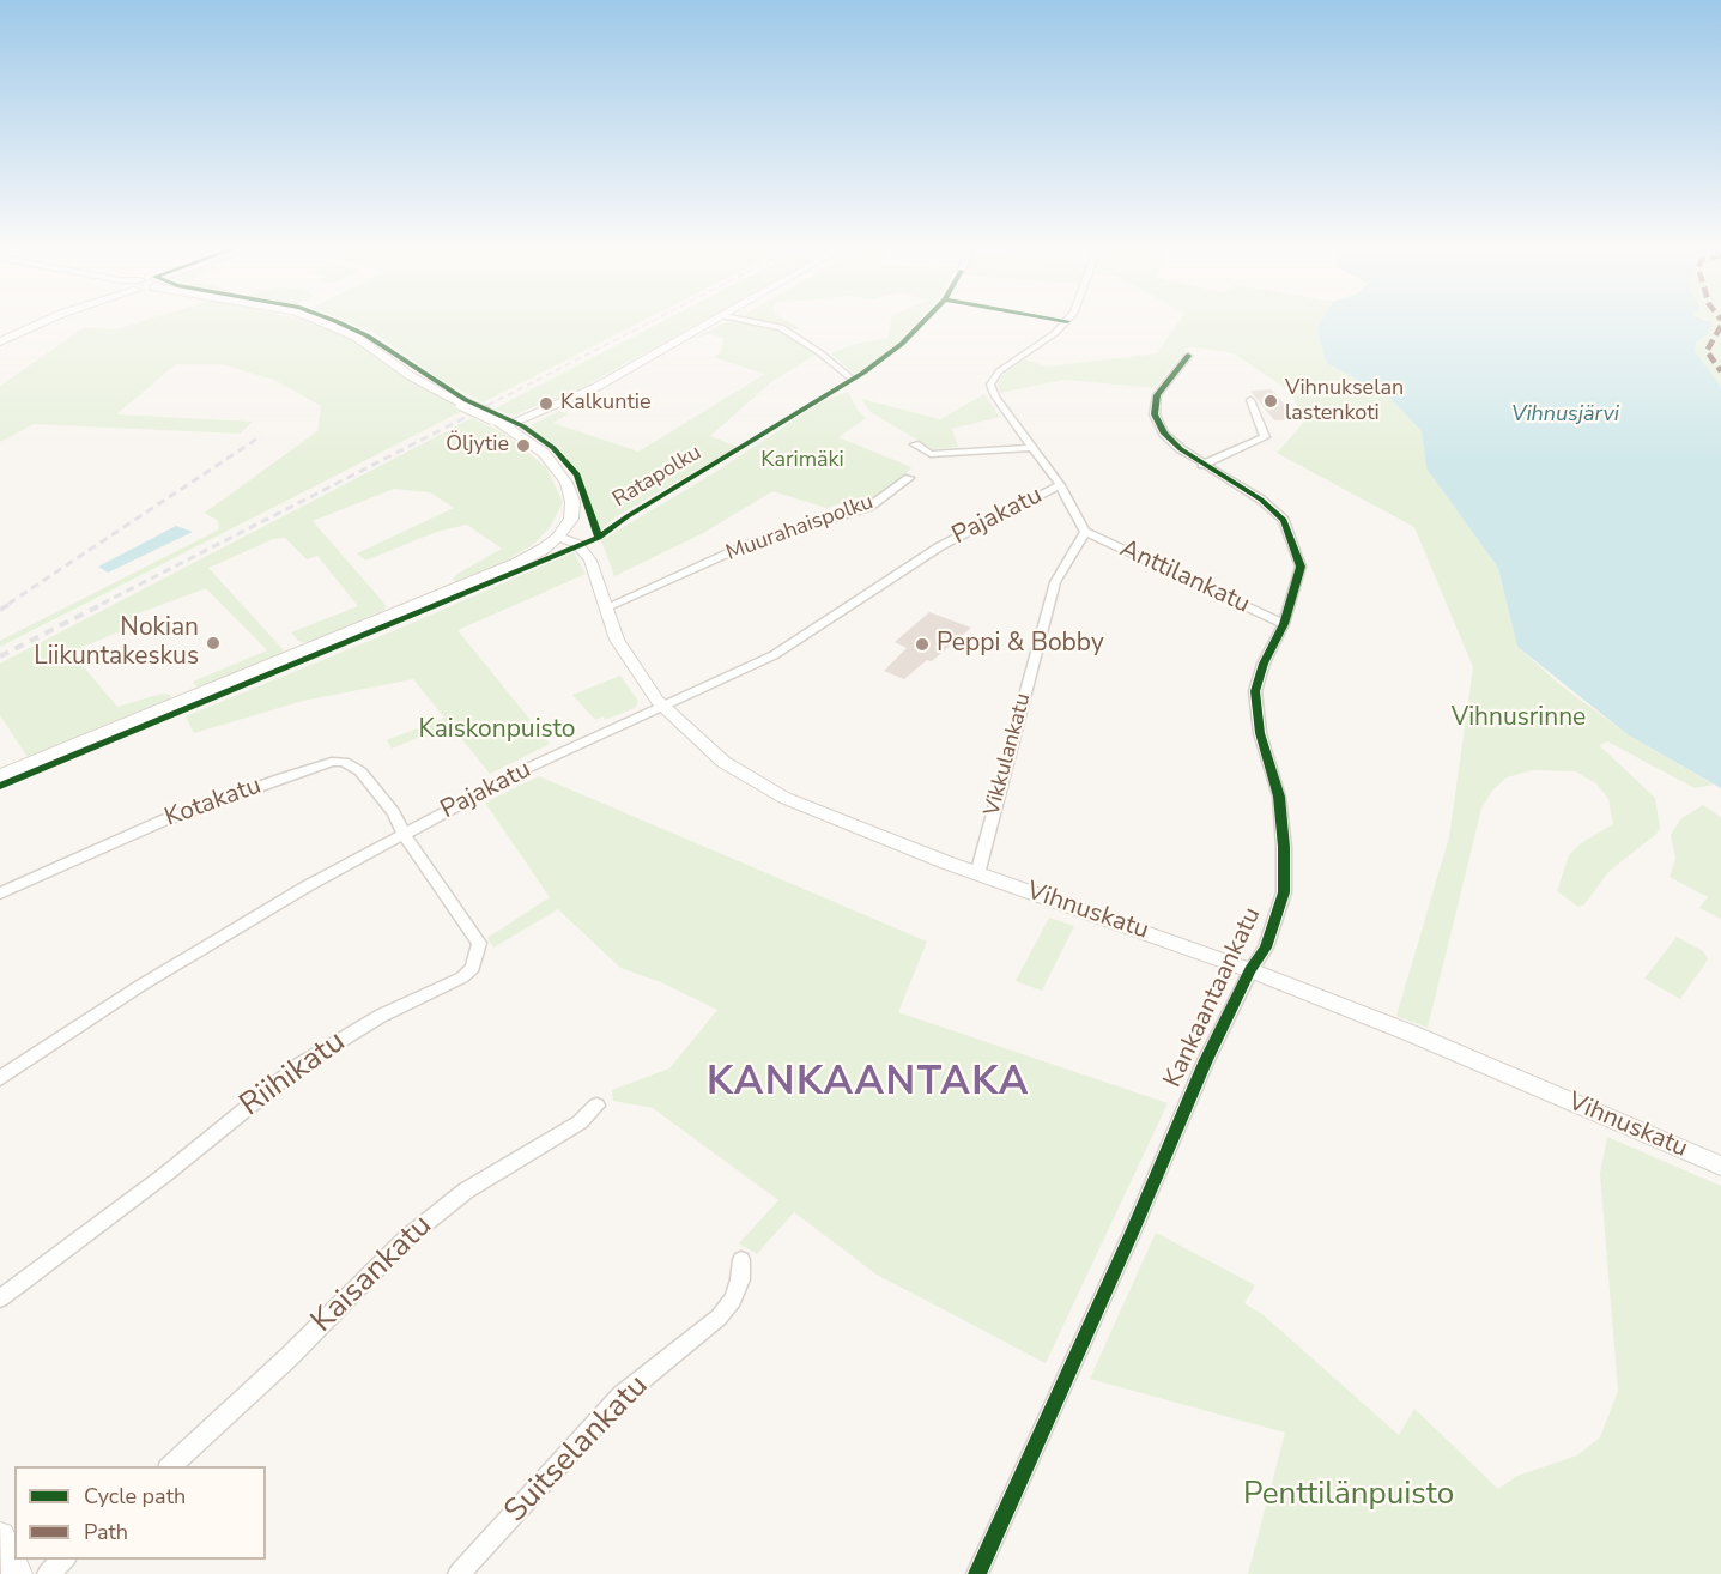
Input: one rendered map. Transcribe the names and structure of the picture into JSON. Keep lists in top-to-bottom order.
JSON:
{
  "streets": {
    "street": [
      "Pajakatu",
      "Muurahaispolku",
      "Anttilankatu",
      "Vikkulankatu",
      "Kotakatu",
      "Vihnuskatu",
      "Kankaantaankatu",
      "Riihikatu",
      "Kaisankatu",
      "Suitselankatu"
    ],
    "cycle path": ["Ratapolku"]
  },
  "crossings": [
    ["Pajakatu", "Kotakatu"],
    ["Pajakatu", "Vihnuskatu"],
    ["Pajakatu", "Riihikatu"],
    ["Muurahaispolku", "Vihnuskatu"],
    ["Anttilankatu", "Vikkulankatu"],
    ["Anttilankatu", "Kankaantaankatu"],
    ["Vikkulankatu", "Vihnuskatu"],
    ["Kotakatu", "Riihikatu"],
    ["Vihnuskatu", "Kankaantaankatu"]
  ],
  "districts": ["KANKAANTAKA"],
  "water": ["Vihnusjärvi"],
  "parks": [
    "Karimäki",
    "Vihnusrinne",
    "Kaiskonpuisto",
    "Penttilänpuisto"
  ],
  "places": [
    "Vihnukselan lastenkoti",
    "Kalkuntie",
    "Öljytie",
    "Nokian Liikuntakeskus",
    "Peppi & Bobby"
  ],
  "legend": ["Cycle path", "Path"]
}
